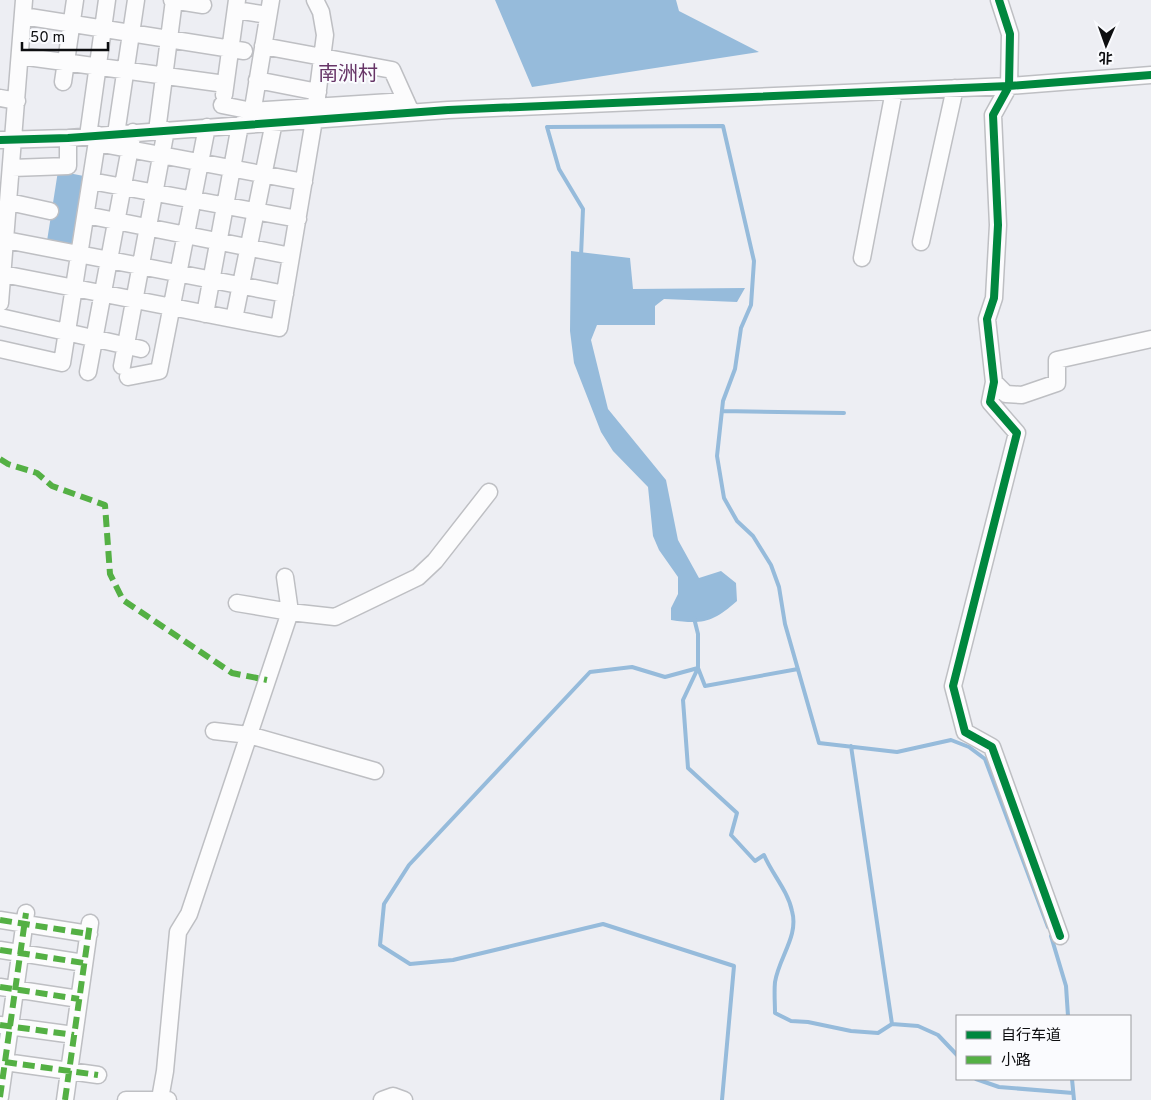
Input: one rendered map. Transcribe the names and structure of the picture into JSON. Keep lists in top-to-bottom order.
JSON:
{
  "districts": ["南洲村"],
  "legend": ["自行车道", "小路"],
  "scale_bar": "50 m",
  "north": "bottom"
}
